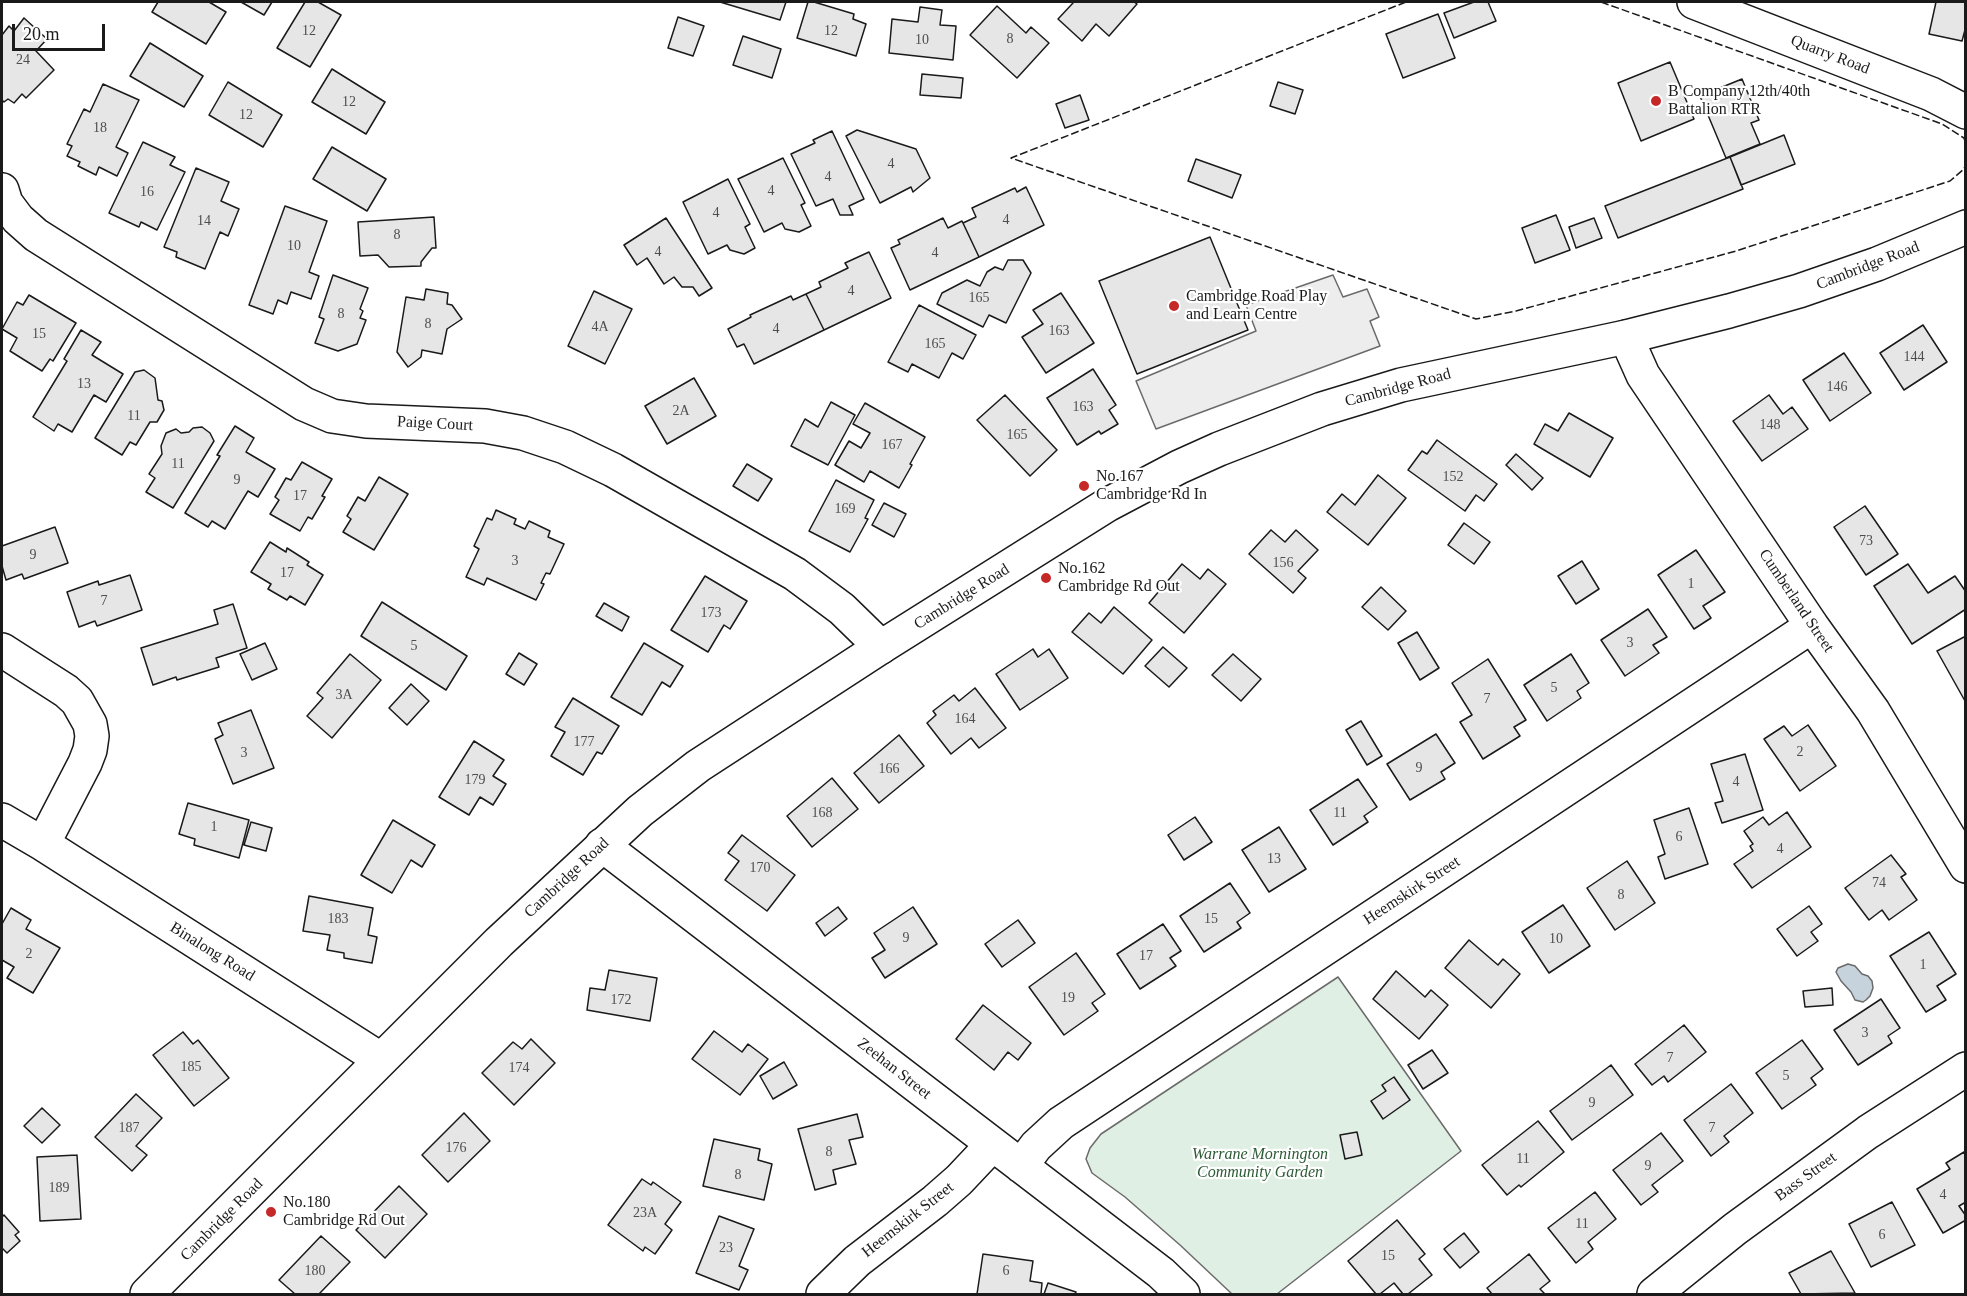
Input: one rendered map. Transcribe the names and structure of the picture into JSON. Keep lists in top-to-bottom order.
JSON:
{
  "streets": {
    "street": [
      "Quarry Road",
      "Cambridge Road",
      "Paige Court",
      "Cumberland Street",
      "Heemskirk Street",
      "Binalong Road",
      "Zeehan Street",
      "Bass Street"
    ]
  },
  "crossings": [
    ["Cambridge Road", "Paige Court"],
    ["Cambridge Road", "Cumberland Street"],
    ["Cambridge Road", "Binalong Road"],
    ["Cambridge Road", "Zeehan Street"],
    ["Cumberland Street", "Heemskirk Street"],
    ["Heemskirk Street", "Zeehan Street"]
  ],
  "parks": ["Warrane Mornington Community Garden"],
  "places": [
    "B Company 12th/40th Battalion RTR",
    "Cambridge Road Play and Learn Centre",
    "No.167 Cambridge Rd In",
    "No.162 Cambridge Rd Out",
    "No.180 Cambridge Rd Out"
  ],
  "house_numbers": [
    "12",
    "12",
    "8",
    "10",
    "24",
    "12",
    "12",
    "18",
    "4",
    "4",
    "4",
    "16",
    "4",
    "4",
    "14",
    "8",
    "10",
    "4",
    "4",
    "4",
    "165",
    "8",
    "8",
    "4A",
    "4",
    "163",
    "15",
    "165",
    "144",
    "13",
    "146",
    "163",
    "2A",
    "11",
    "148",
    "165",
    "167",
    "11",
    "152",
    "9",
    "17",
    "169",
    "73",
    "9",
    "3",
    "156",
    "17",
    "1",
    "7",
    "173",
    "3",
    "5",
    "5",
    "3A",
    "7",
    "164",
    "177",
    "2",
    "3",
    "9",
    "166",
    "179",
    "4",
    "168",
    "11",
    "1",
    "6",
    "4",
    "13",
    "170",
    "74",
    "8",
    "183",
    "15",
    "9",
    "10",
    "2",
    "17",
    "1",
    "19",
    "172",
    "3",
    "7",
    "185",
    "174",
    "5",
    "9",
    "187",
    "7",
    "176",
    "8",
    "11",
    "9",
    "8",
    "189",
    "4",
    "23A",
    "11",
    "6",
    "23",
    "15",
    "180",
    "6"
  ],
  "scale_bar": "20 m"
}
